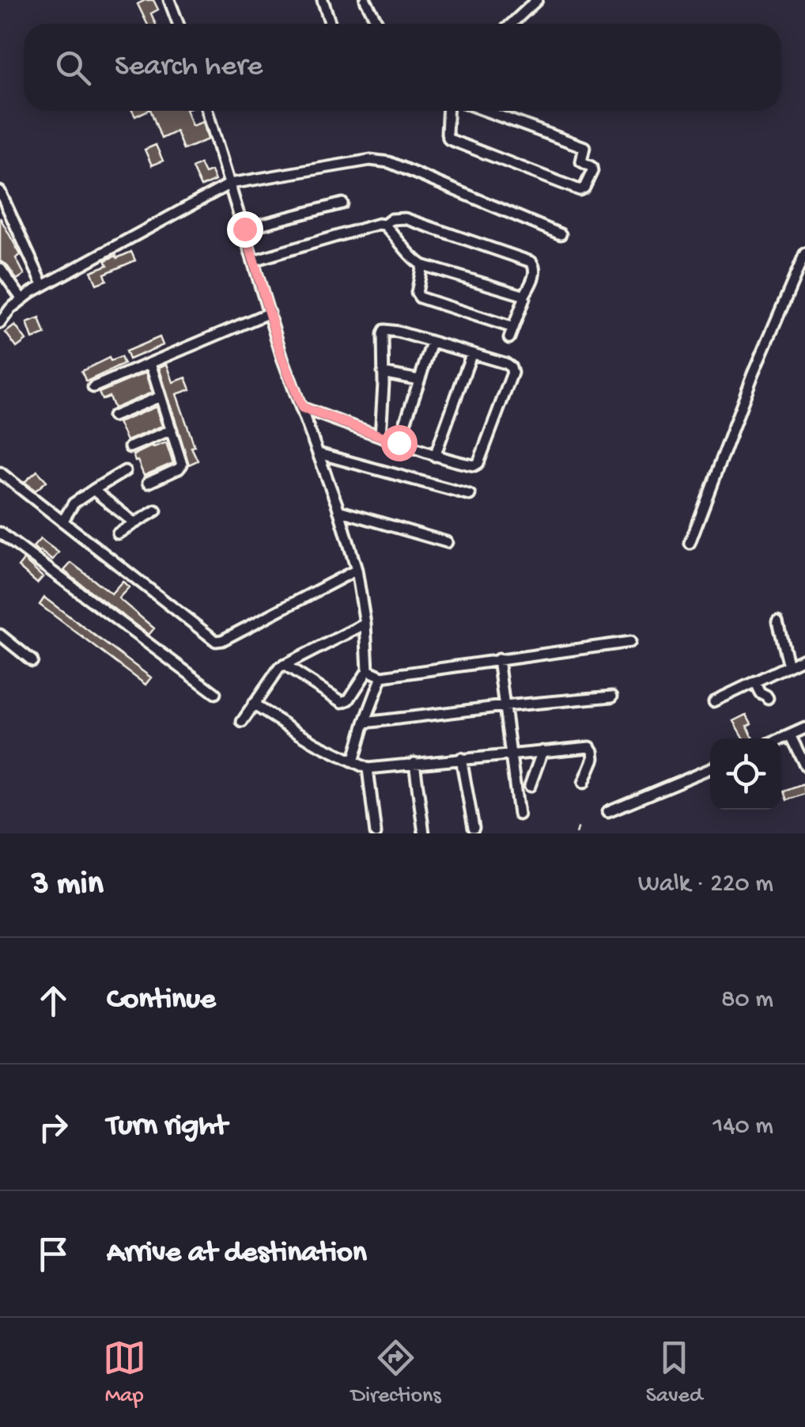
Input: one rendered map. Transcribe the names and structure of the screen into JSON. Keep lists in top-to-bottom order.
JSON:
{
  "page": {
    "search": "Search here",
    "heading": ["3 min", "Walk · 220 m"],
    "list": [
      ["Continue", "80 m"],
      ["Turn right", "140 m"],
      "Arrive at destination"
    ],
    "nav": ["Map", "Directions", "Saved"]
  }
}
